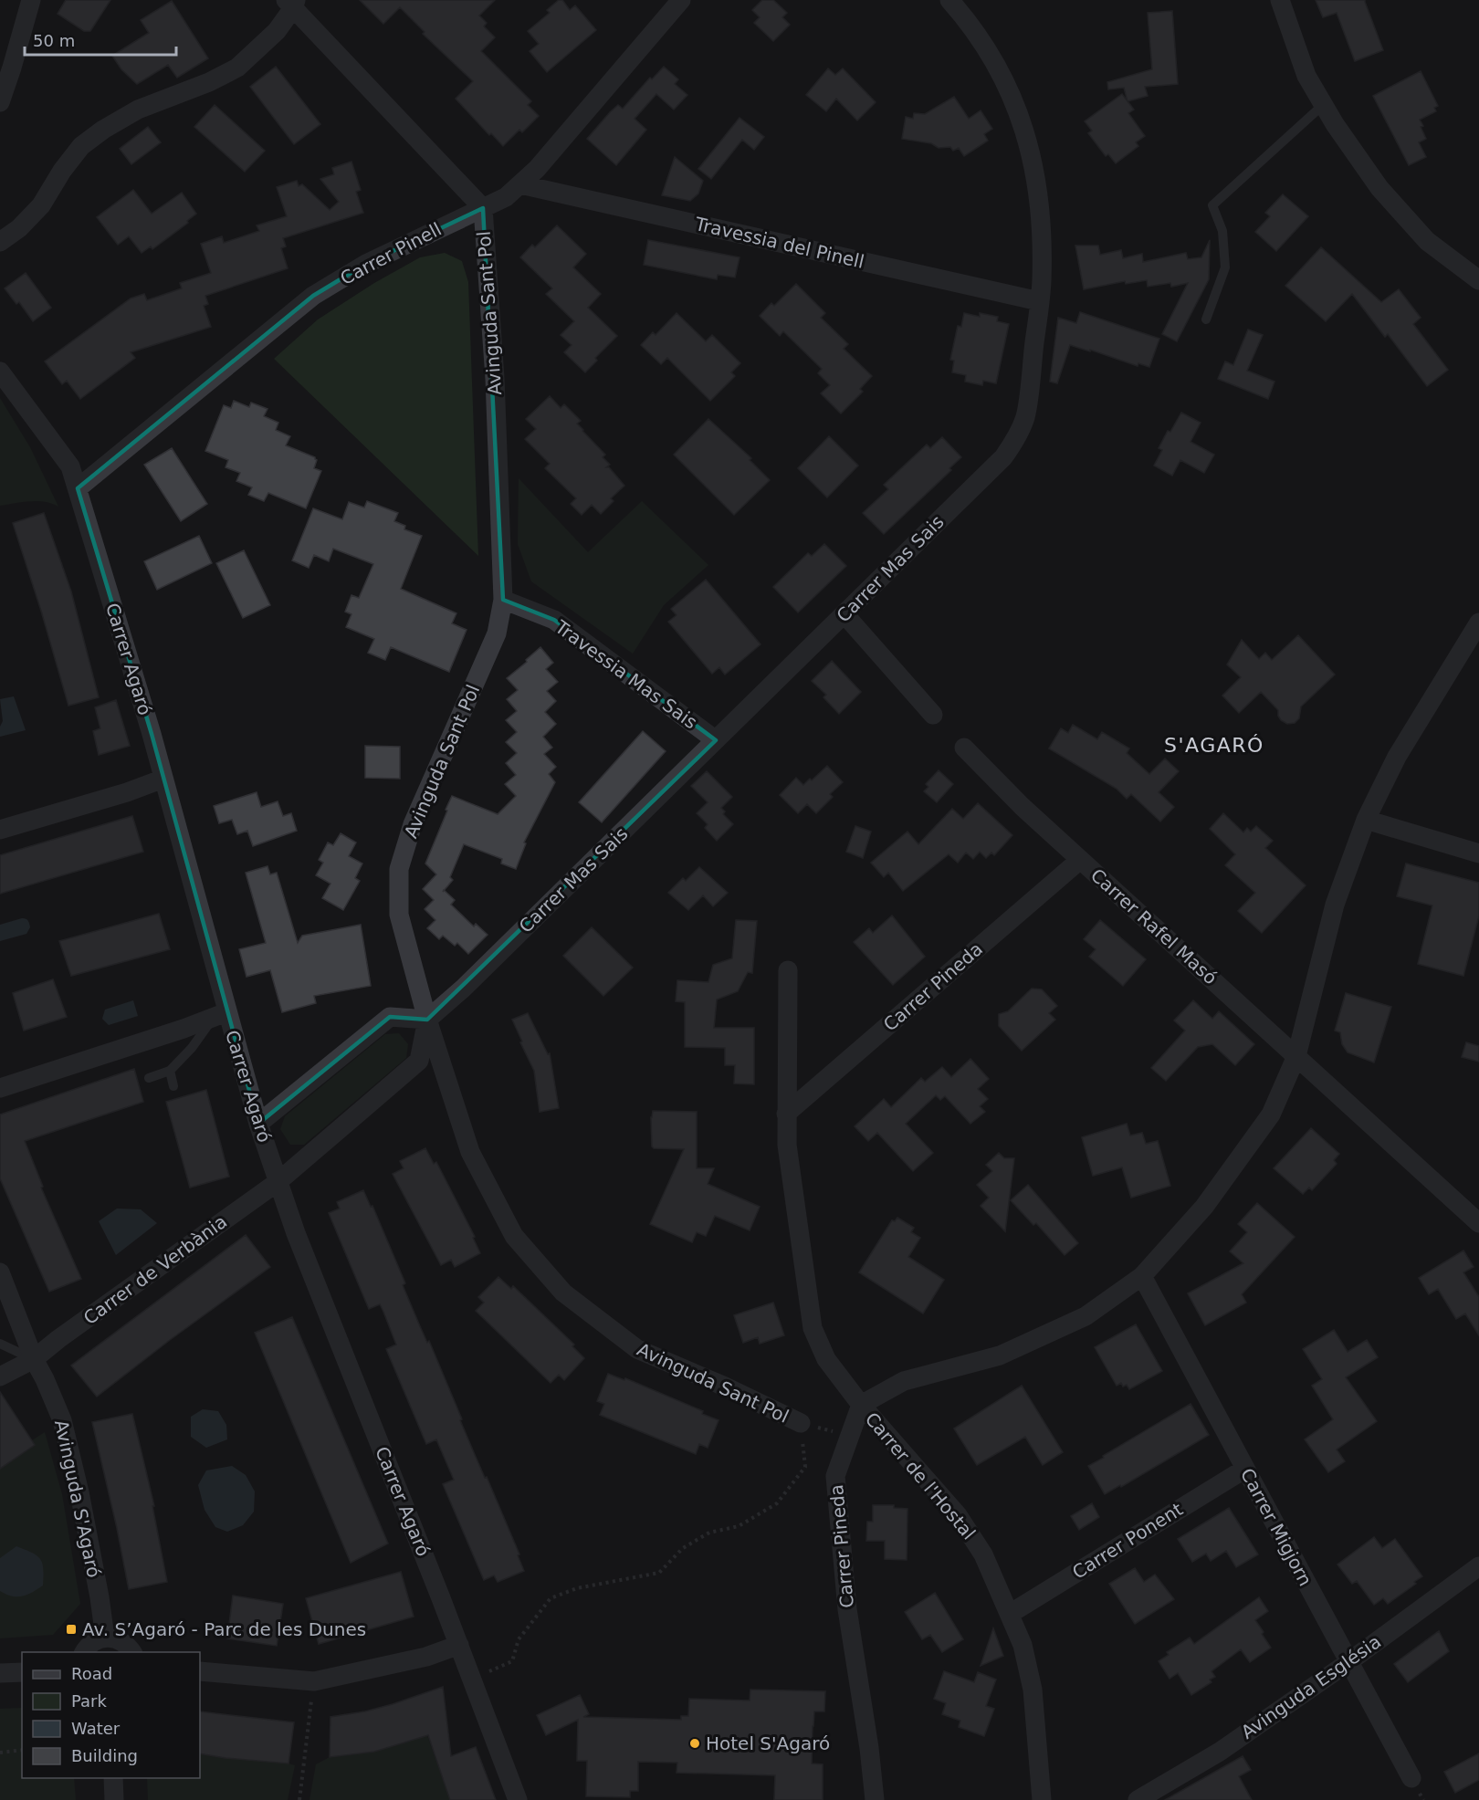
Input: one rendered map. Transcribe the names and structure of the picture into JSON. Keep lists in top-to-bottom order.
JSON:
{
  "streets": {
    "street": [
      "Travessia del Pinell",
      "Carrer Pinell",
      "Avinguda Sant Pol",
      "Carrer Mas Sais",
      "Carrer Agaró",
      "Travessia Mas Sais",
      "Carrer Rafel Masó",
      "Carrer Pineda",
      "Carrer de Verbània",
      "Carrer de l'Hostal",
      "Avinguda S'Agaró",
      "Carrer Migjorn",
      "Carrer Ponent",
      "Avinguda Església"
    ]
  },
  "crossings": [
    ["Travessia del Pinell", "Carrer Pinell"],
    ["Travessia del Pinell", "Carrer Mas Sais"],
    ["Carrer Pinell", "Avinguda Sant Pol"],
    ["Carrer Pinell", "Carrer Agaró"],
    ["Avinguda Sant Pol", "Carrer Mas Sais"],
    ["Avinguda Sant Pol", "Travessia Mas Sais"],
    ["Carrer Mas Sais", "Travessia Mas Sais"],
    ["Carrer Agaró", "Carrer de Verbània"],
    ["Carrer Rafel Masó", "Carrer Pineda"],
    ["Carrer Pineda", "Carrer de l'Hostal"],
    ["Carrer de Verbània", "Avinguda S'Agaró"],
    ["Carrer de l'Hostal", "Carrer Ponent"],
    ["Carrer Migjorn", "Carrer Ponent"],
    ["Carrer Migjorn", "Avinguda Església"]
  ],
  "districts": ["S'AGARÓ"],
  "places": {
    "transit": ["Av. S’Agaró - Parc de les Dunes"],
    "other": ["Hotel S'Agaró"]
  },
  "legend": [
    "Road",
    "Park",
    "Water",
    "Building"
  ],
  "scale_bar": "50 m"
}
